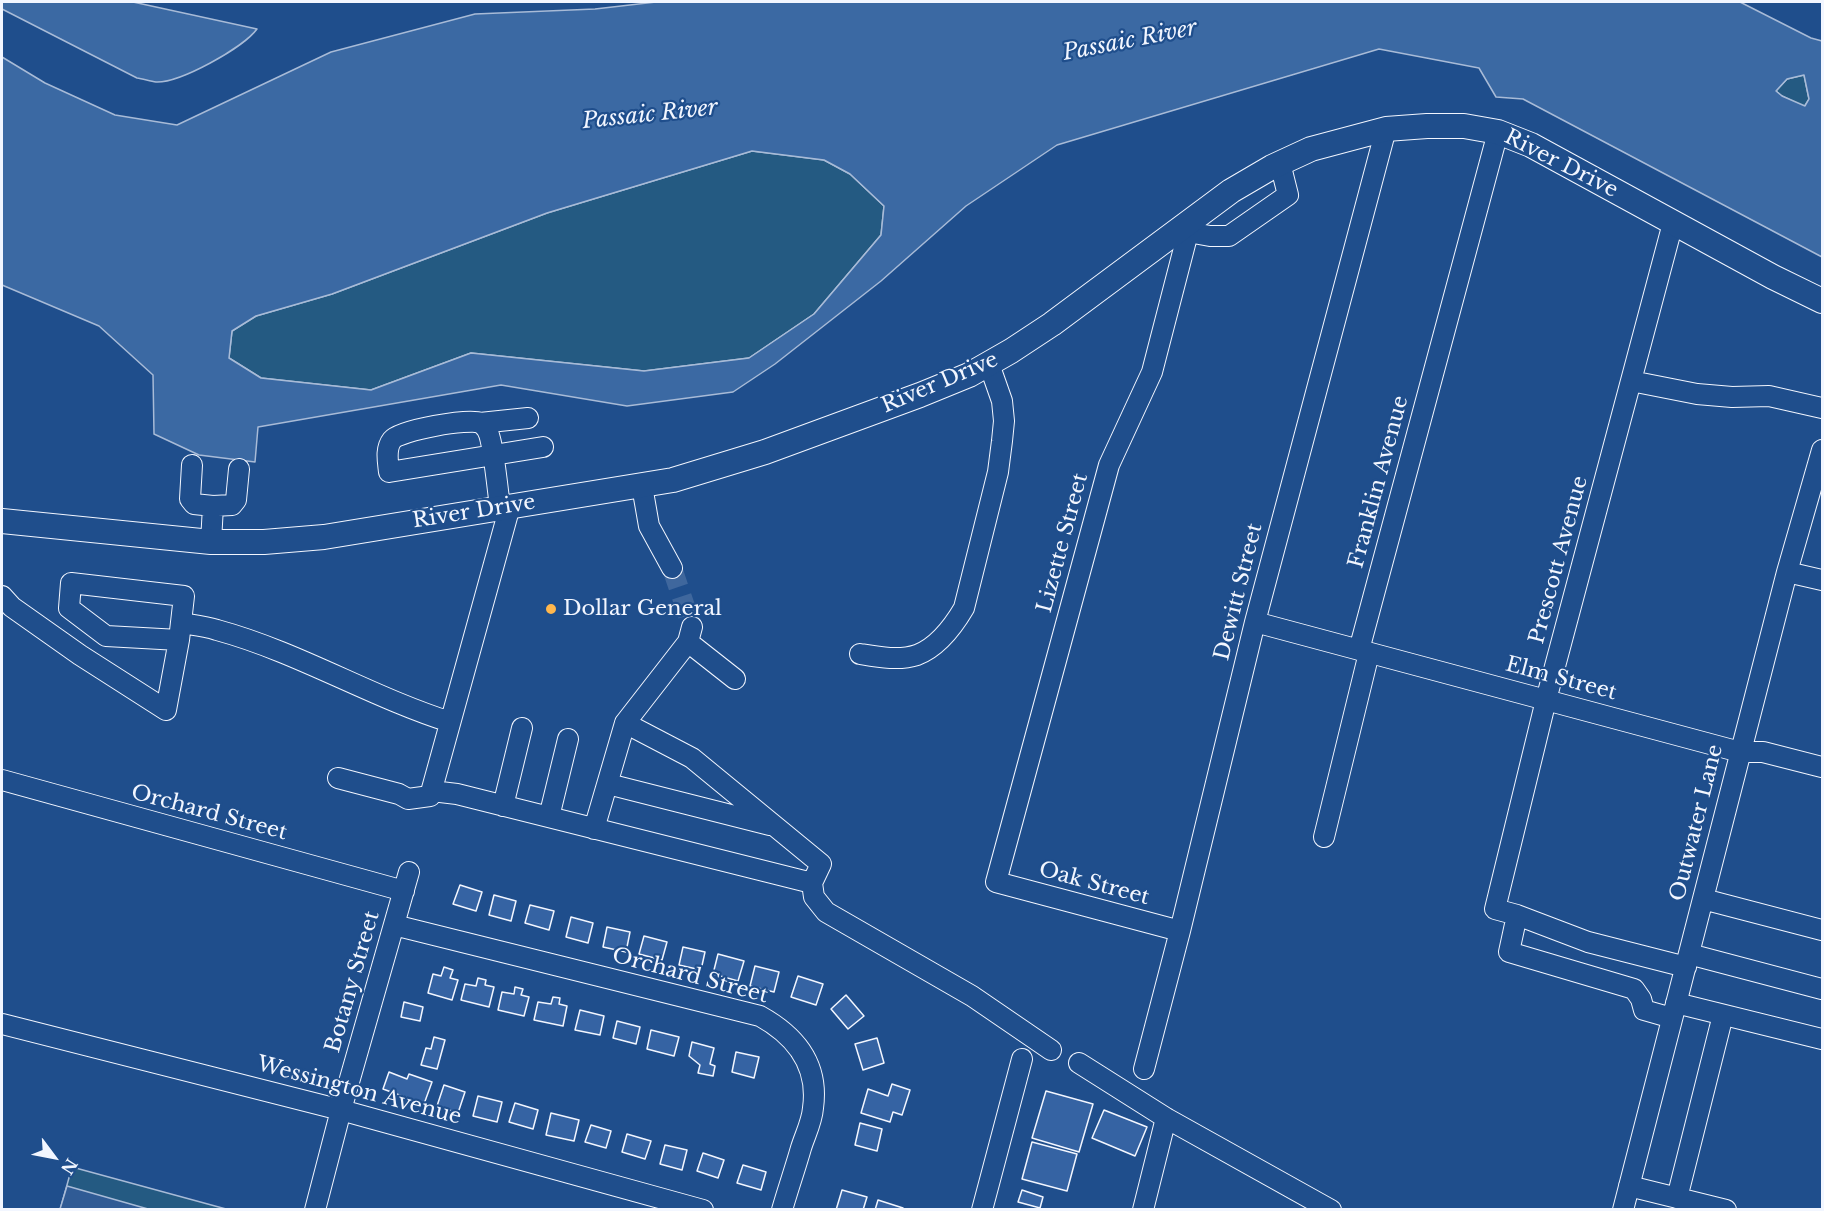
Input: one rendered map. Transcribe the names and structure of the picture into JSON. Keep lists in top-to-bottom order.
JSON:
{
  "streets": {
    "main road": ["River Drive"],
    "street": [
      "Franklin Avenue",
      "Lizette Street",
      "Prescott Avenue",
      "Dewitt Street",
      "Elm Street",
      "Orchard Street",
      "Outwater Lane",
      "Oak Street",
      "Botany Street",
      "Wessington Avenue"
    ]
  },
  "crossings": [
    ["River Drive", "Franklin Avenue"],
    ["River Drive", "Lizette Street"],
    ["River Drive", "Prescott Avenue"],
    ["River Drive", "Dewitt Street"],
    ["Franklin Avenue", "Elm Street"],
    ["Lizette Street", "Oak Street"],
    ["Prescott Avenue", "Elm Street"],
    ["Dewitt Street", "Elm Street"],
    ["Dewitt Street", "Oak Street"],
    ["Elm Street", "Outwater Lane"],
    ["Orchard Street", "Botany Street"],
    ["Botany Street", "Wessington Avenue"]
  ],
  "water": ["Passaic River"],
  "places": ["Dollar General"],
  "north": "bottom right"
}
